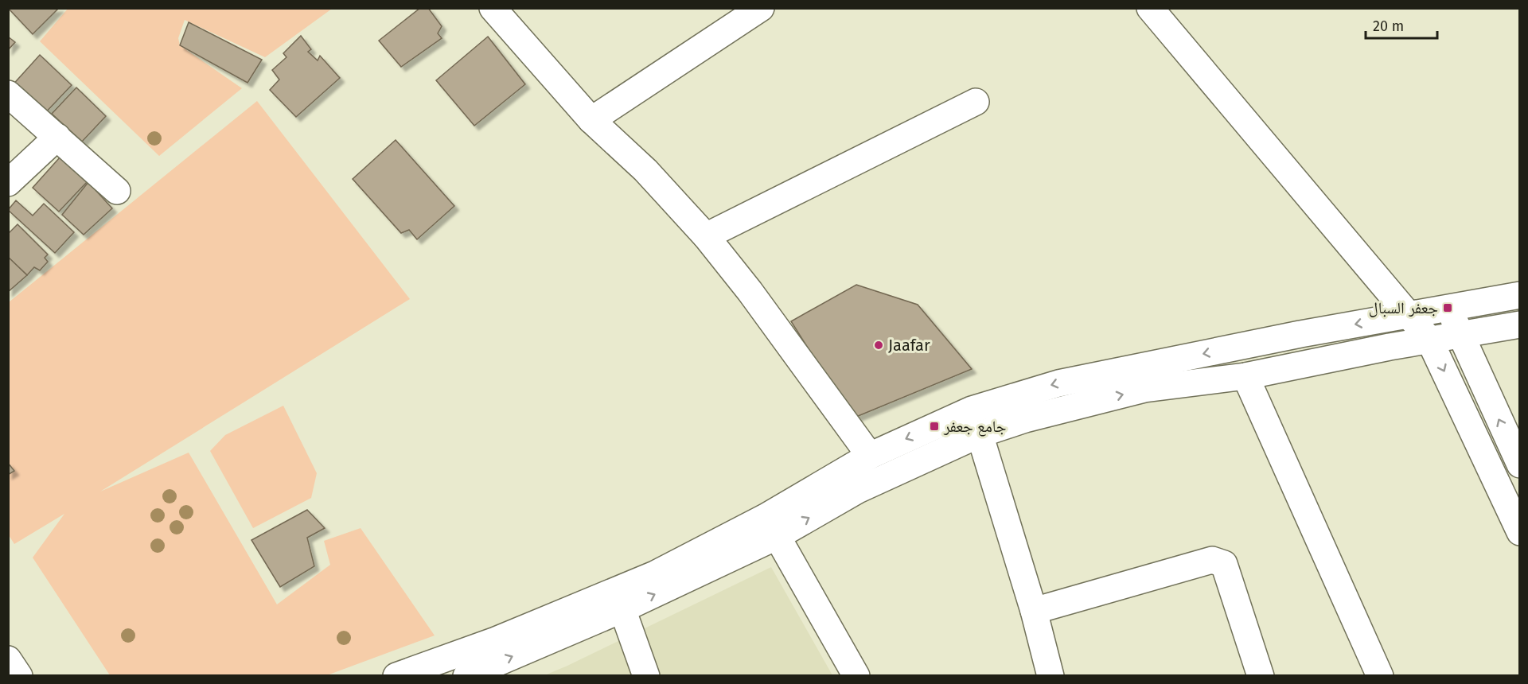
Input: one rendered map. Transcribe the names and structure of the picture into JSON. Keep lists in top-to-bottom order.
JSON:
{
  "places": {
    "transit": ["جعفر السبال", "جامع جعفر"],
    "other": ["Jaafar"]
  },
  "scale_bar": "20 m"
}
